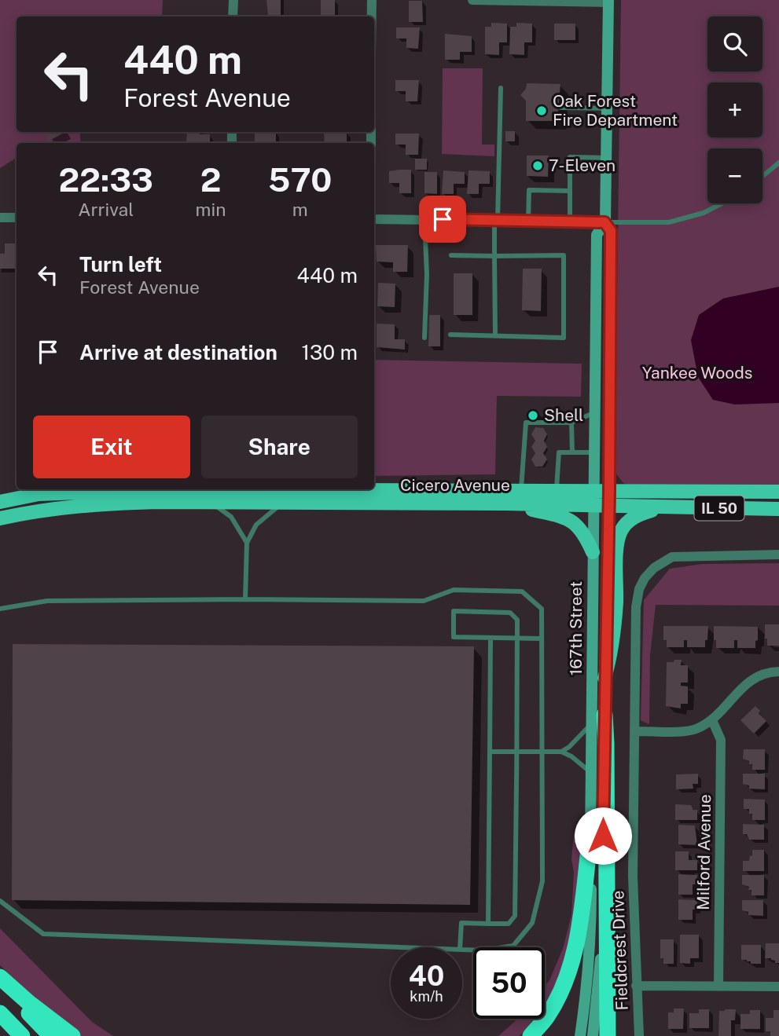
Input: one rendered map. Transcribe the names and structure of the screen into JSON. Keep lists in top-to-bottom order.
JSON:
{
  "streets": {
    "main road": ["Cicero Avenue", "IL 50", "167th Street"],
    "street": ["Milford Avenue", "Fieldcrest Drive"]
  },
  "crossings": [
    ["Cicero Avenue", "167th Street"]
  ],
  "parks": ["Yankee Woods"],
  "places": ["Oak Forest Fire Department", "7-Eleven", "Shell"],
  "page": {
    "map_buttons": ["+", "−"],
    "turn": ["440 m", "Forest Avenue"],
    "eta": [
      "22:33",
      "Arrival",
      "2",
      "min",
      "570",
      "m"
    ],
    "list": [
      {
        "name": "Turn left",
        "note": "Forest Avenue",
        "value": "440 m"
      },
      {
        "name": "Arrive at destination",
        "value": "130 m"
      }
    ],
    "buttons": ["Exit", "Share"],
    "speed": "40 km/h",
    "limit": "50"
  }
}
